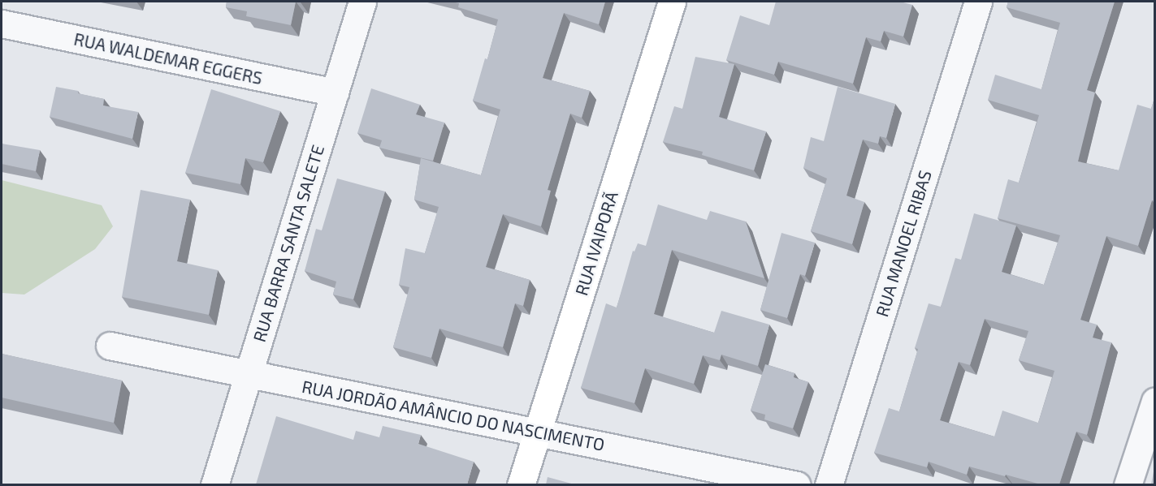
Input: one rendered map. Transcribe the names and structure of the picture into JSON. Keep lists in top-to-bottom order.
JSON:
{
  "streets": {
    "street": [
      "RUA WALDEMAR EGGERS",
      "RUA BARRA SANTA SALETE",
      "RUA IVAIPORÃ",
      "RUA MANOEL RIBAS",
      "RUA JORDÃO AMÂNCIO DO NASCIMENTO"
    ]
  },
  "crossings": [
    ["RUA WALDEMAR EGGERS", "RUA BARRA SANTA SALETE"],
    ["RUA BARRA SANTA SALETE", "RUA JORDÃO AMÂNCIO DO NASCIMENTO"],
    ["RUA IVAIPORÃ", "RUA JORDÃO AMÂNCIO DO NASCIMENTO"]
  ]
}
